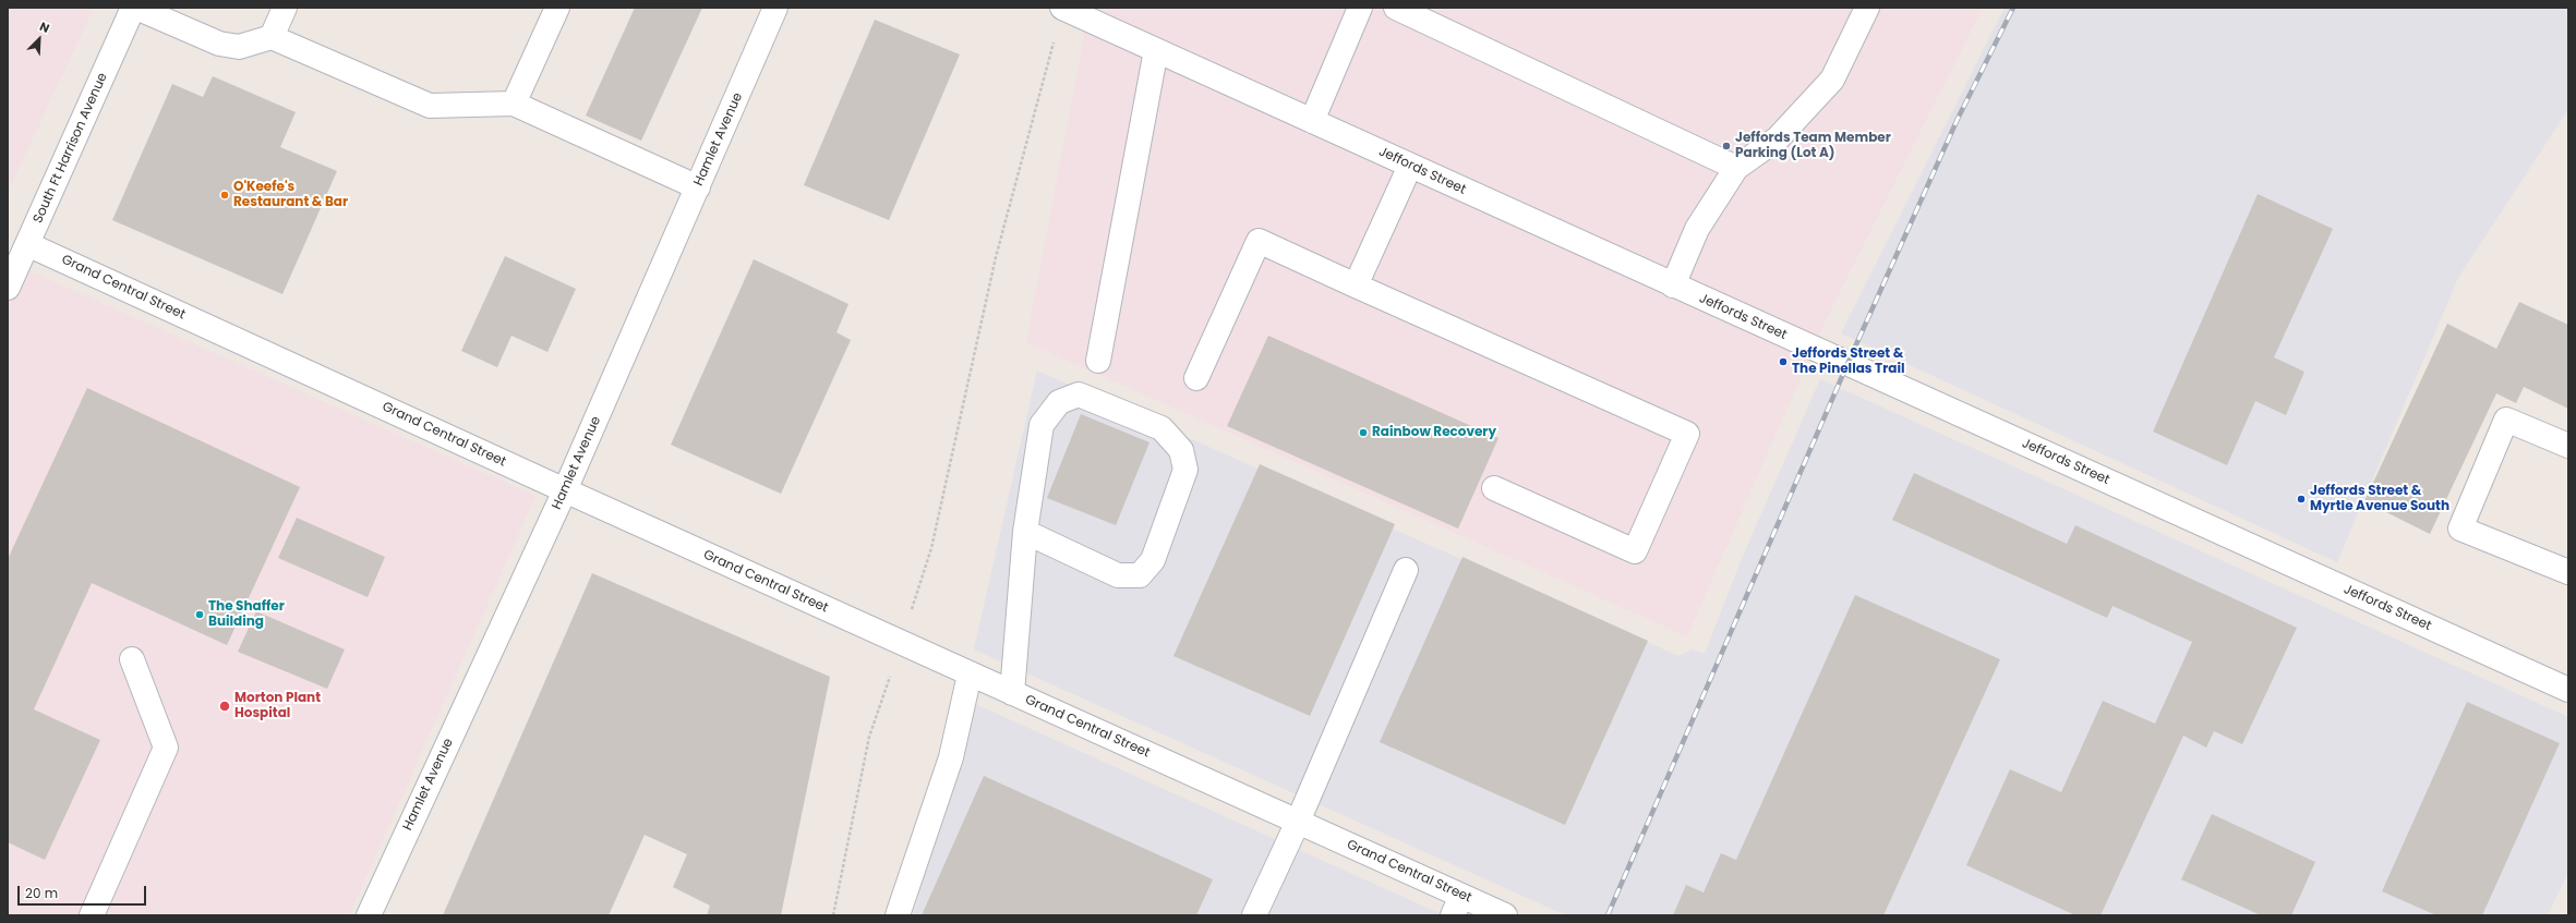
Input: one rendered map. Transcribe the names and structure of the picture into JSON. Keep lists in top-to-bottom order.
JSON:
{
  "streets": {
    "street": [
      "Hamlet Avenue",
      "South Ft Harrison Avenue",
      "Jeffords Street",
      "Grand Central Street"
    ]
  },
  "crossings": [
    ["Hamlet Avenue", "Grand Central Street"],
    ["South Ft Harrison Avenue", "Grand Central Street"]
  ],
  "places": [
    "Jeffords Team Member Parking (Lot A)",
    "O'Keefe's Restaurant & Bar",
    "Jeffords Street & The Pinellas Trail",
    "Rainbow Recovery",
    "Jeffords Street & Myrtle Avenue South",
    "The Shaffer Building",
    "Morton Plant Hospital"
  ],
  "scale_bar": "20 m",
  "north": "top right"
}
